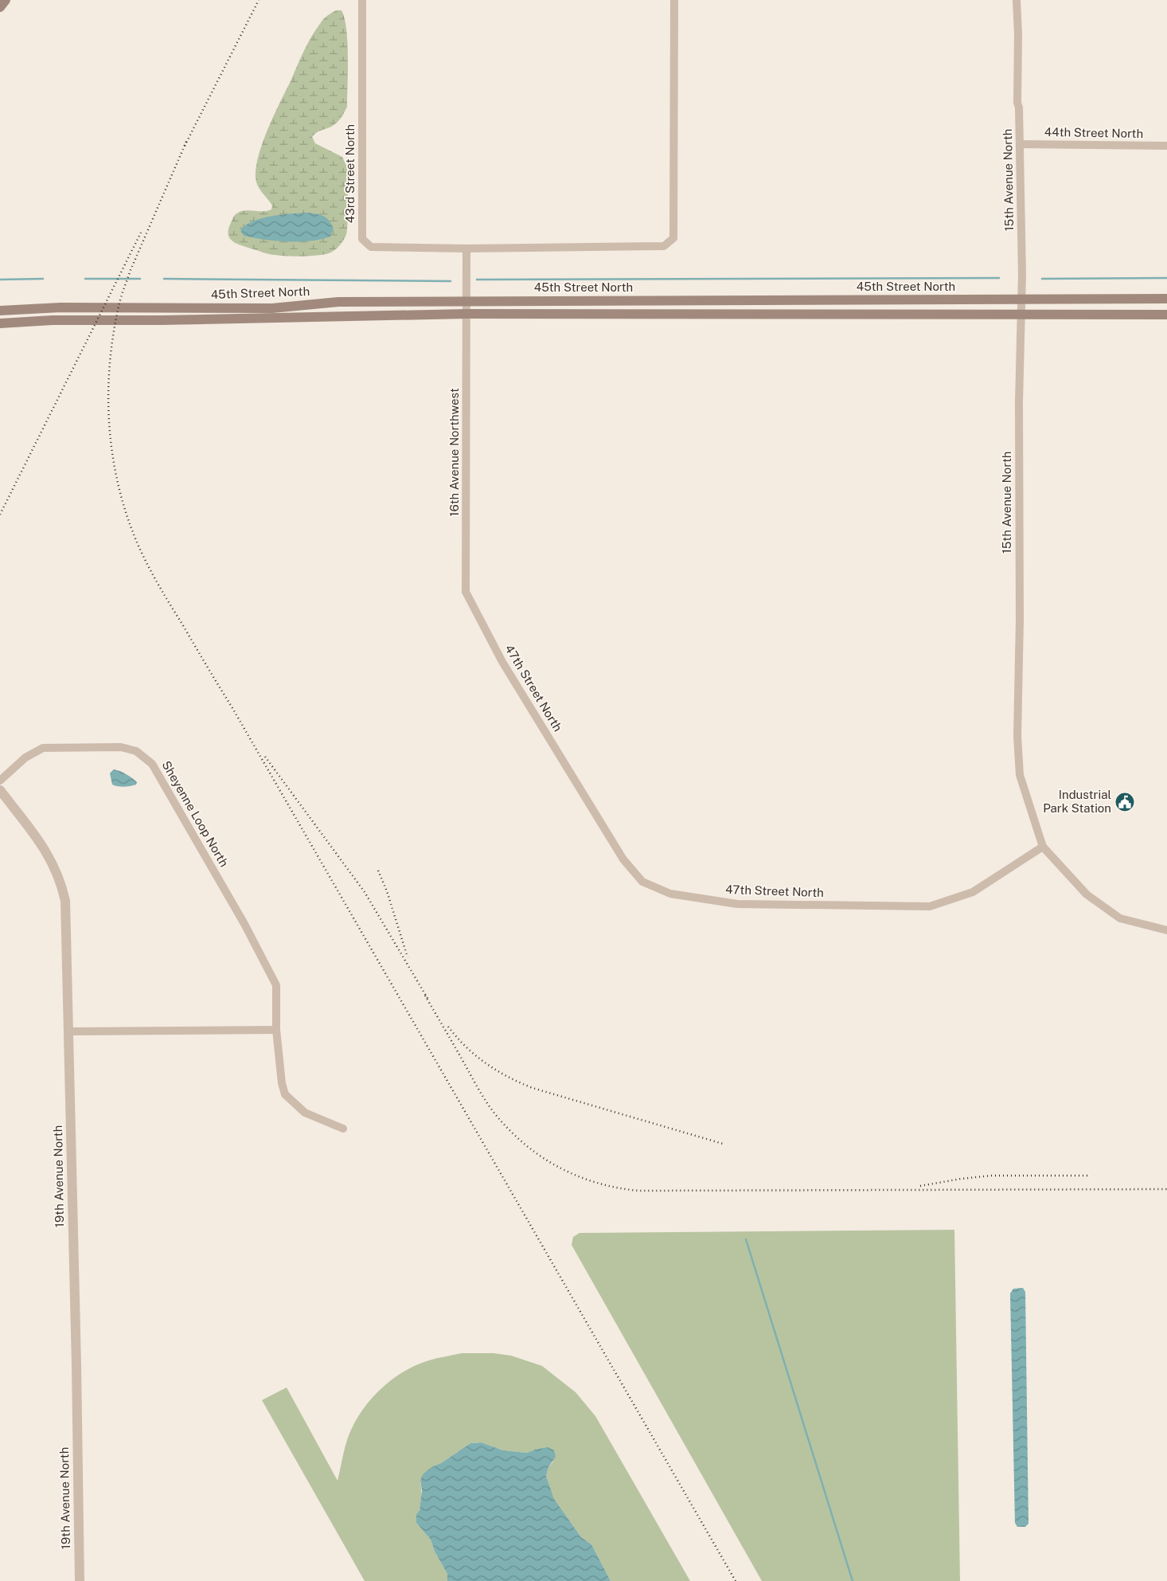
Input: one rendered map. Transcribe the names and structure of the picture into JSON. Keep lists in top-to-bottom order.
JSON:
{
  "streets": {
    "main road": ["45th Street North"],
    "street": [
      "44th Street North",
      "43rd Street North",
      "15th Avenue North",
      "16th Avenue Northwest",
      "47th Street North",
      "Sheyenne Loop North",
      "19th Avenue North"
    ]
  },
  "crossings": [
    ["44th Street North", "15th Avenue North"],
    ["43rd Street North", "16th Avenue Northwest"],
    ["15th Avenue North", "45th Street North"],
    ["15th Avenue North", "47th Street North"],
    ["45th Street North", "16th Avenue Northwest"],
    ["16th Avenue Northwest", "47th Street North"]
  ],
  "places": {
    "public building": ["Industrial Park Station"]
  }
}
